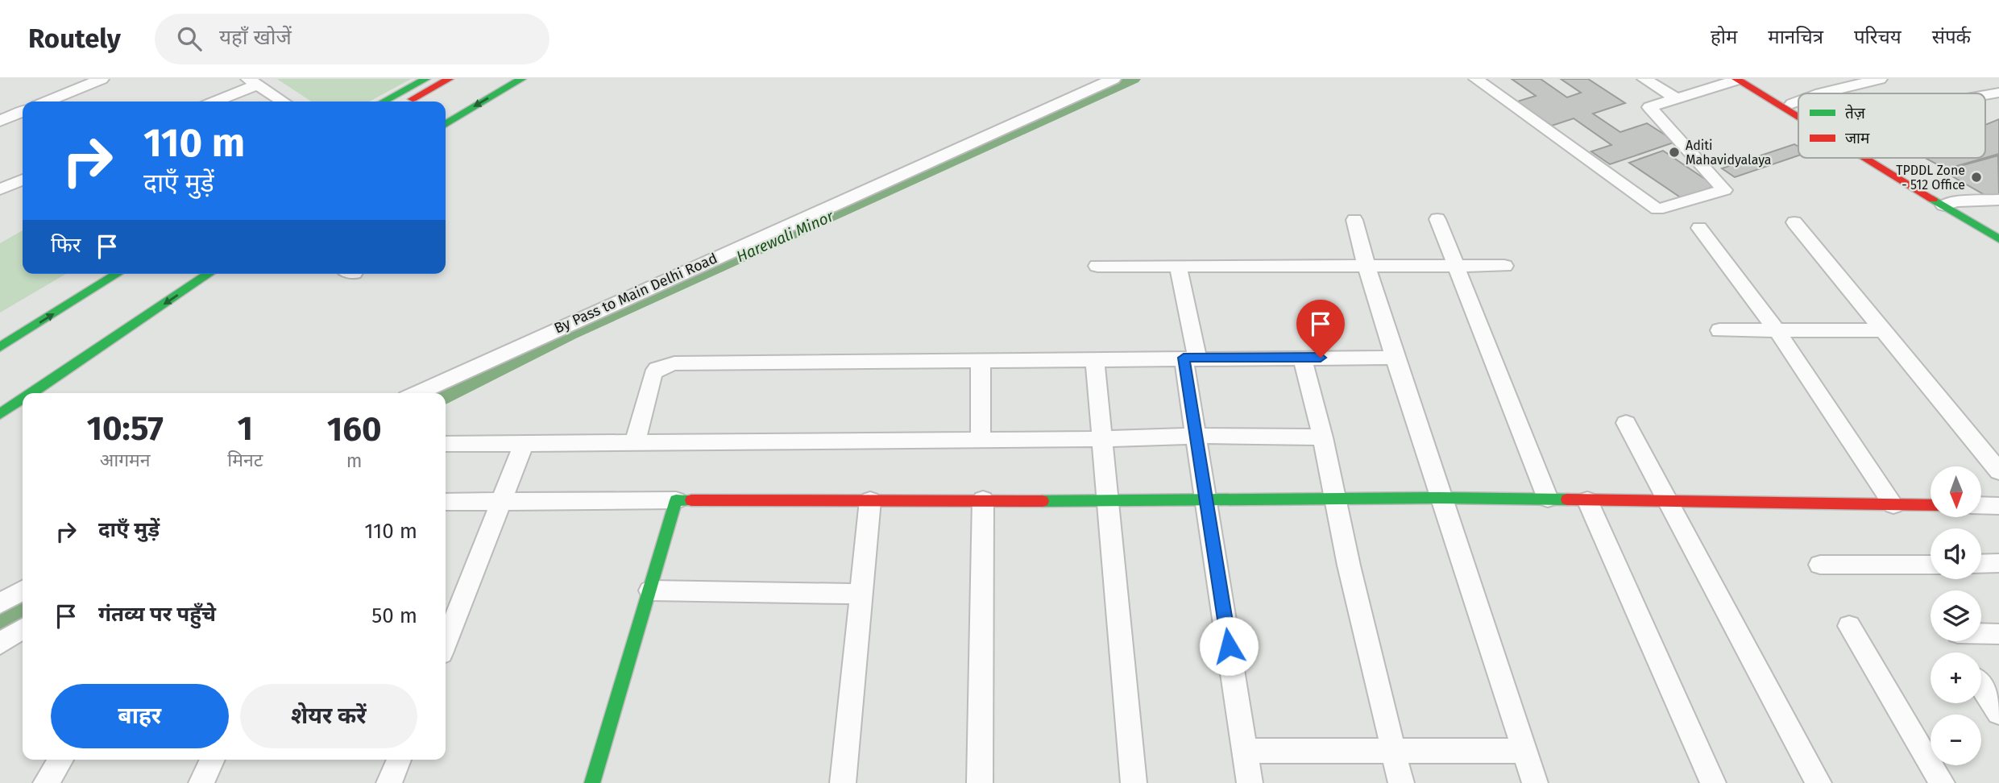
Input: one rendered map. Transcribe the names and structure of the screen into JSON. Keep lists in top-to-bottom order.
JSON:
{
  "streets": {
    "street": ["By Pass to Main Delhi Road"]
  },
  "water": ["Harewali Minor"],
  "places": ["Aditi Mahavidyalaya", "TPDDL Zone - 512 Office"],
  "legend": ["तेज़", "जाम"],
  "north": "bottom",
  "page": {
    "header": "Routely",
    "search": "यहाँ खोजें",
    "nav": [
      "होम",
      "मानचित्र",
      "परिचय",
      "संपर्क"
    ],
    "turn": ["110 m", "दाएँ मुड़ें"],
    "then": "फिर",
    "eta": [
      "10:57",
      "आगमन",
      "1",
      "मिनट",
      "160",
      "m"
    ],
    "map_buttons": ["+", "−"],
    "list": [
      {
        "name": "दाएँ मुड़ें",
        "value": "110 m"
      },
      {
        "name": "गंतव्य पर पहुँचे",
        "value": "50 m"
      }
    ],
    "buttons": ["बाहर", "शेयर करें"]
  }
}
